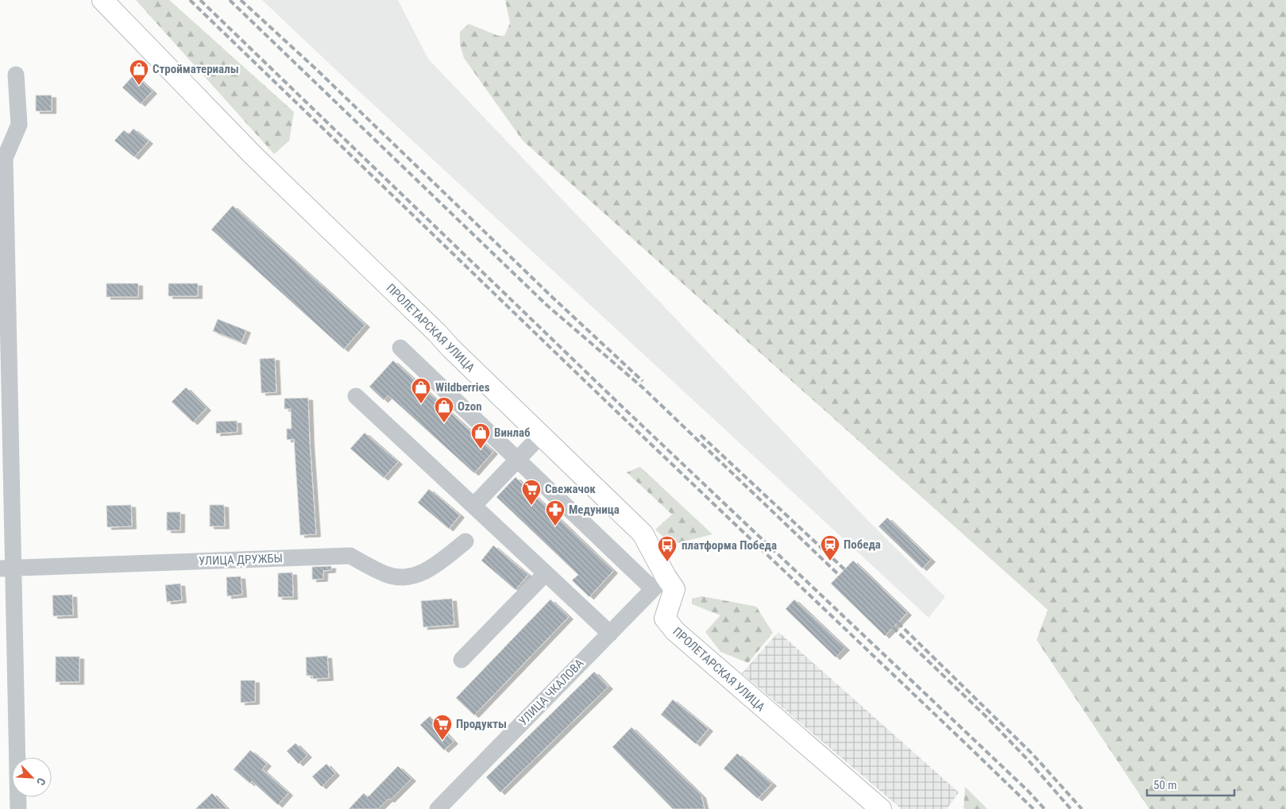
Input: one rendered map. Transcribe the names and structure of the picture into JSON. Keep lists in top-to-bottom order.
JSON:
{
  "streets": {
    "main road": ["ПРОЛЕТАРСКАЯ УЛИЦА"],
    "street": ["УЛИЦА ДРУЖБЫ", "УЛИЦА ЧКАЛОВА"]
  },
  "crossings": [
    ["ПРОЛЕТАРСКАЯ УЛИЦА", "УЛИЦА ЧКАЛОВА"]
  ],
  "places": {
    "shop": [
      "Стройматериалы",
      "Wildberries",
      "Ozon",
      "Винлаб"
    ],
    "supermarket": ["Свежачок", "Продукты"],
    "pharmacy": ["Медуница"],
    "station": ["Победа"],
    "bus stop": ["платформа Победа"]
  },
  "scale_bar": "50 m",
  "north": "bottom right"
}
